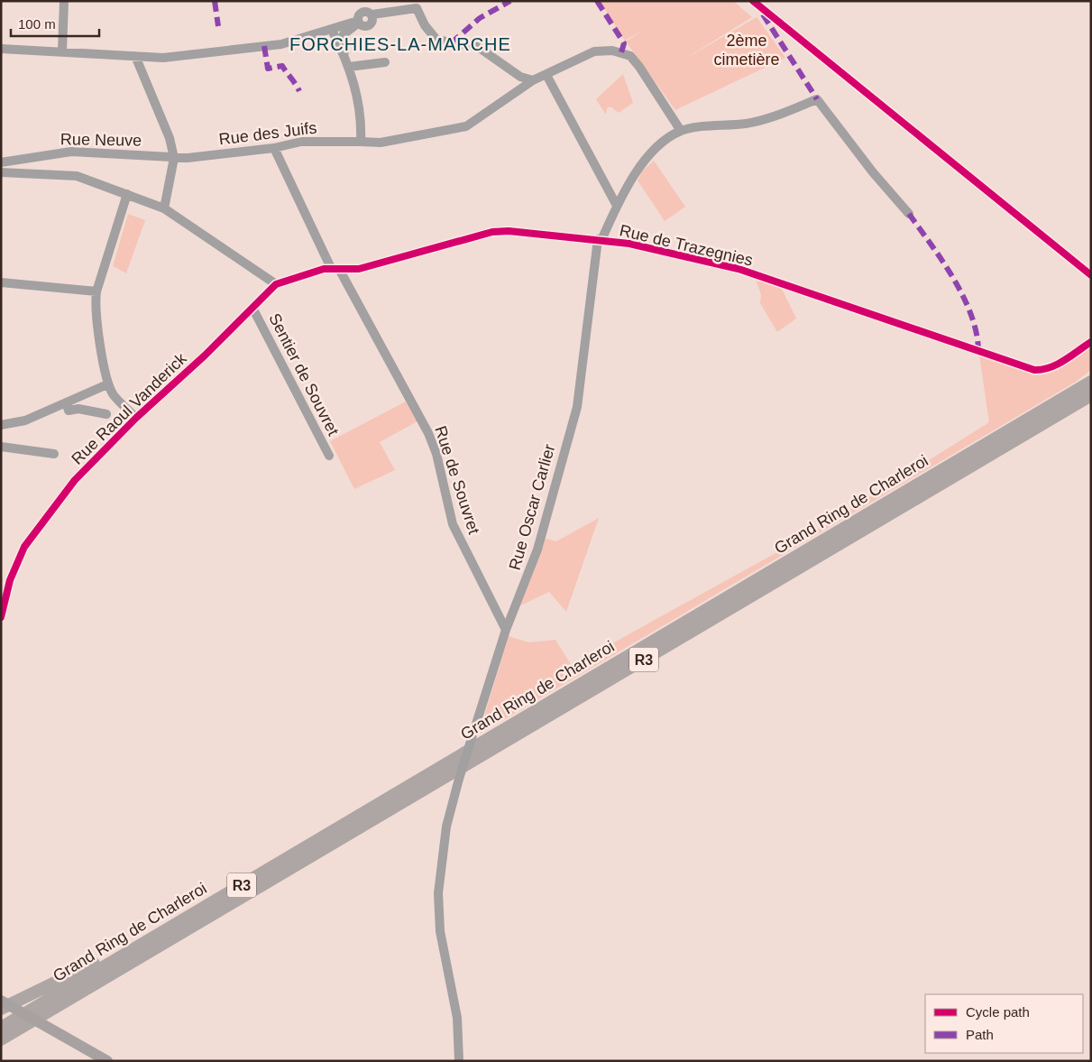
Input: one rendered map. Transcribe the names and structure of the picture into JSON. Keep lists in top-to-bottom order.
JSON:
{
  "streets": {
    "highway": ["Grand Ring de Charleroi", "R3"],
    "street": [
      "Rue des Juifs",
      "Rue Neuve",
      "Rue de Trazegnies",
      "Sentier de Souvret",
      "Rue Raoul Vanderick",
      "Rue de Souvret",
      "Rue Oscar Carlier"
    ]
  },
  "crossings": [
    ["Rue des Juifs", "Rue Neuve"],
    ["Rue des Juifs", "Rue de Souvret"],
    ["Rue des Juifs", "Rue Oscar Carlier"],
    ["Rue de Trazegnies", "Rue Raoul Vanderick"],
    ["Rue de Trazegnies", "Rue de Souvret"],
    ["Rue de Trazegnies", "Rue Oscar Carlier"],
    ["Sentier de Souvret", "Rue Raoul Vanderick"],
    ["Rue de Souvret", "Rue Oscar Carlier"]
  ],
  "districts": ["FORCHIES-LA-MARCHE"],
  "parks": ["2ème cimetière"],
  "legend": ["Cycle path", "Path"],
  "scale_bar": "100 m"
}
